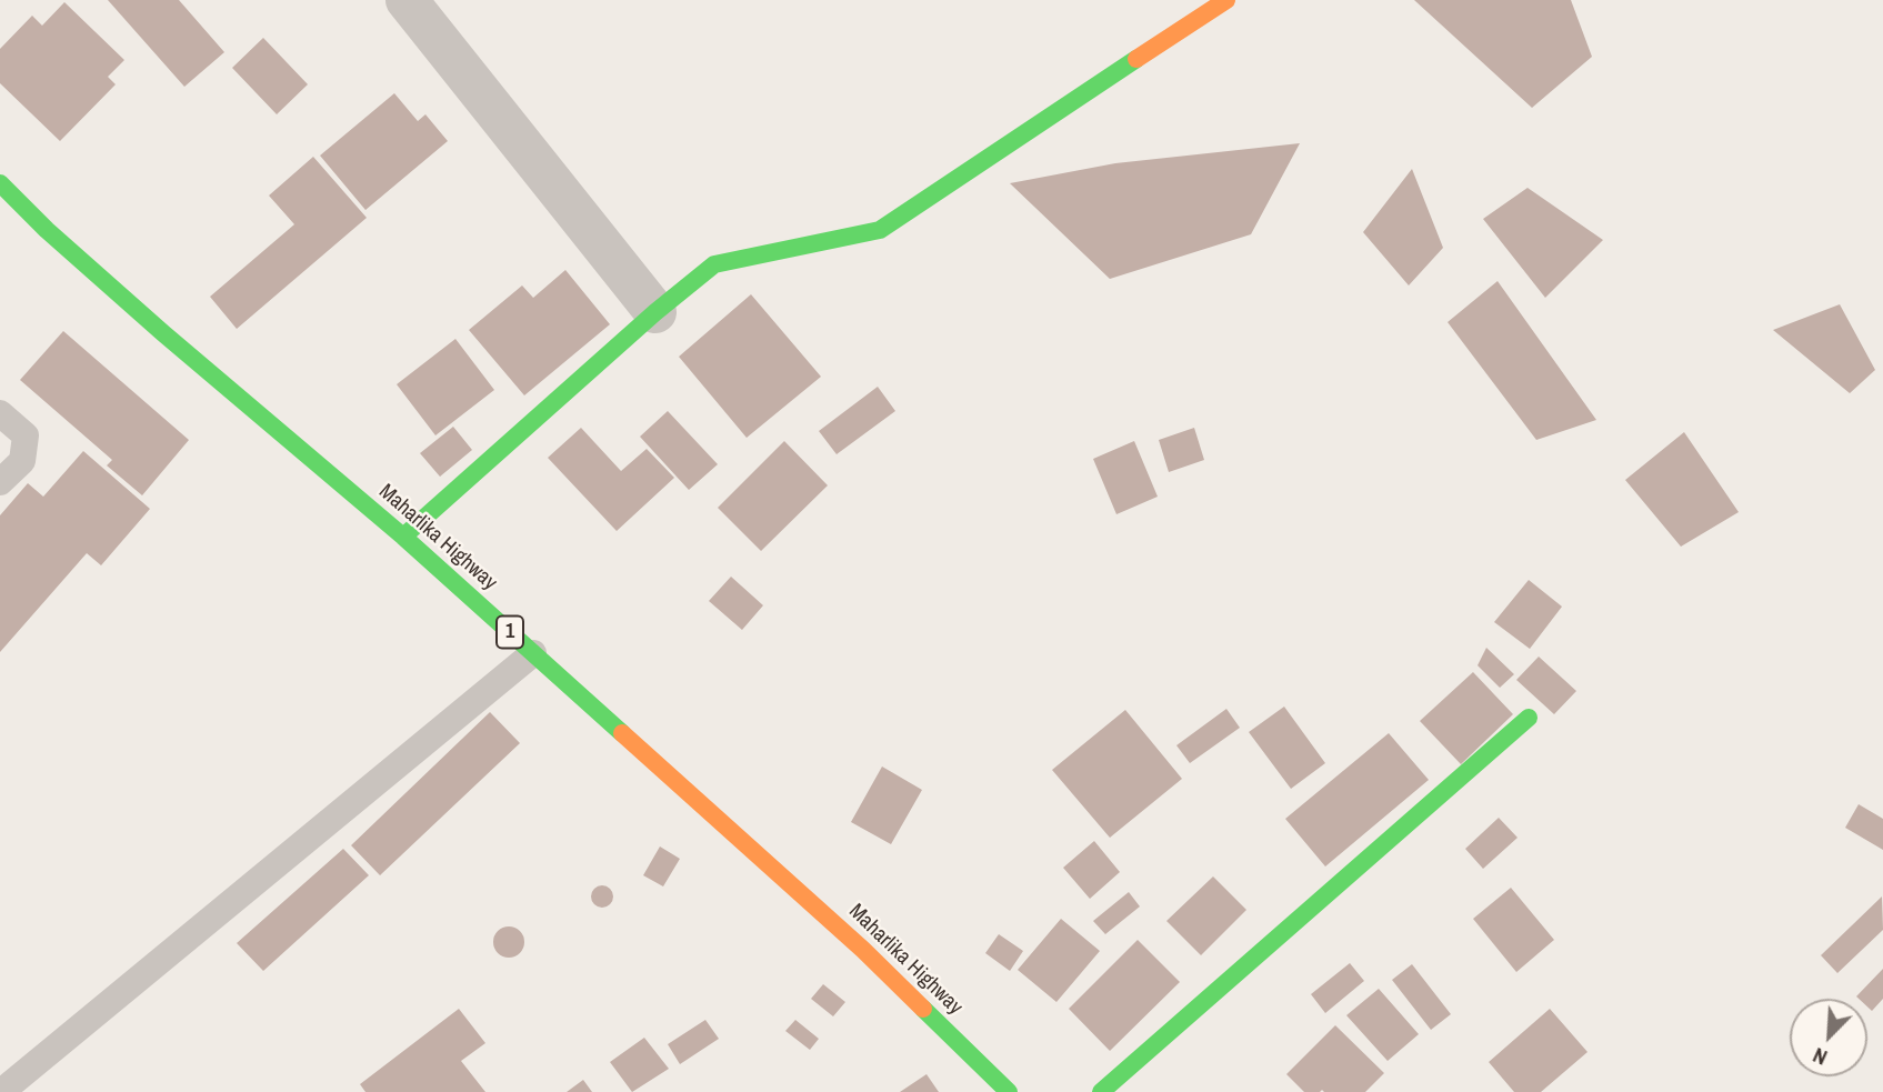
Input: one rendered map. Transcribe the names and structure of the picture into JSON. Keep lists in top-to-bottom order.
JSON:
{
  "streets": {
    "main road": ["Maharlika Highway", "1"]
  },
  "north": "bottom left"
}
